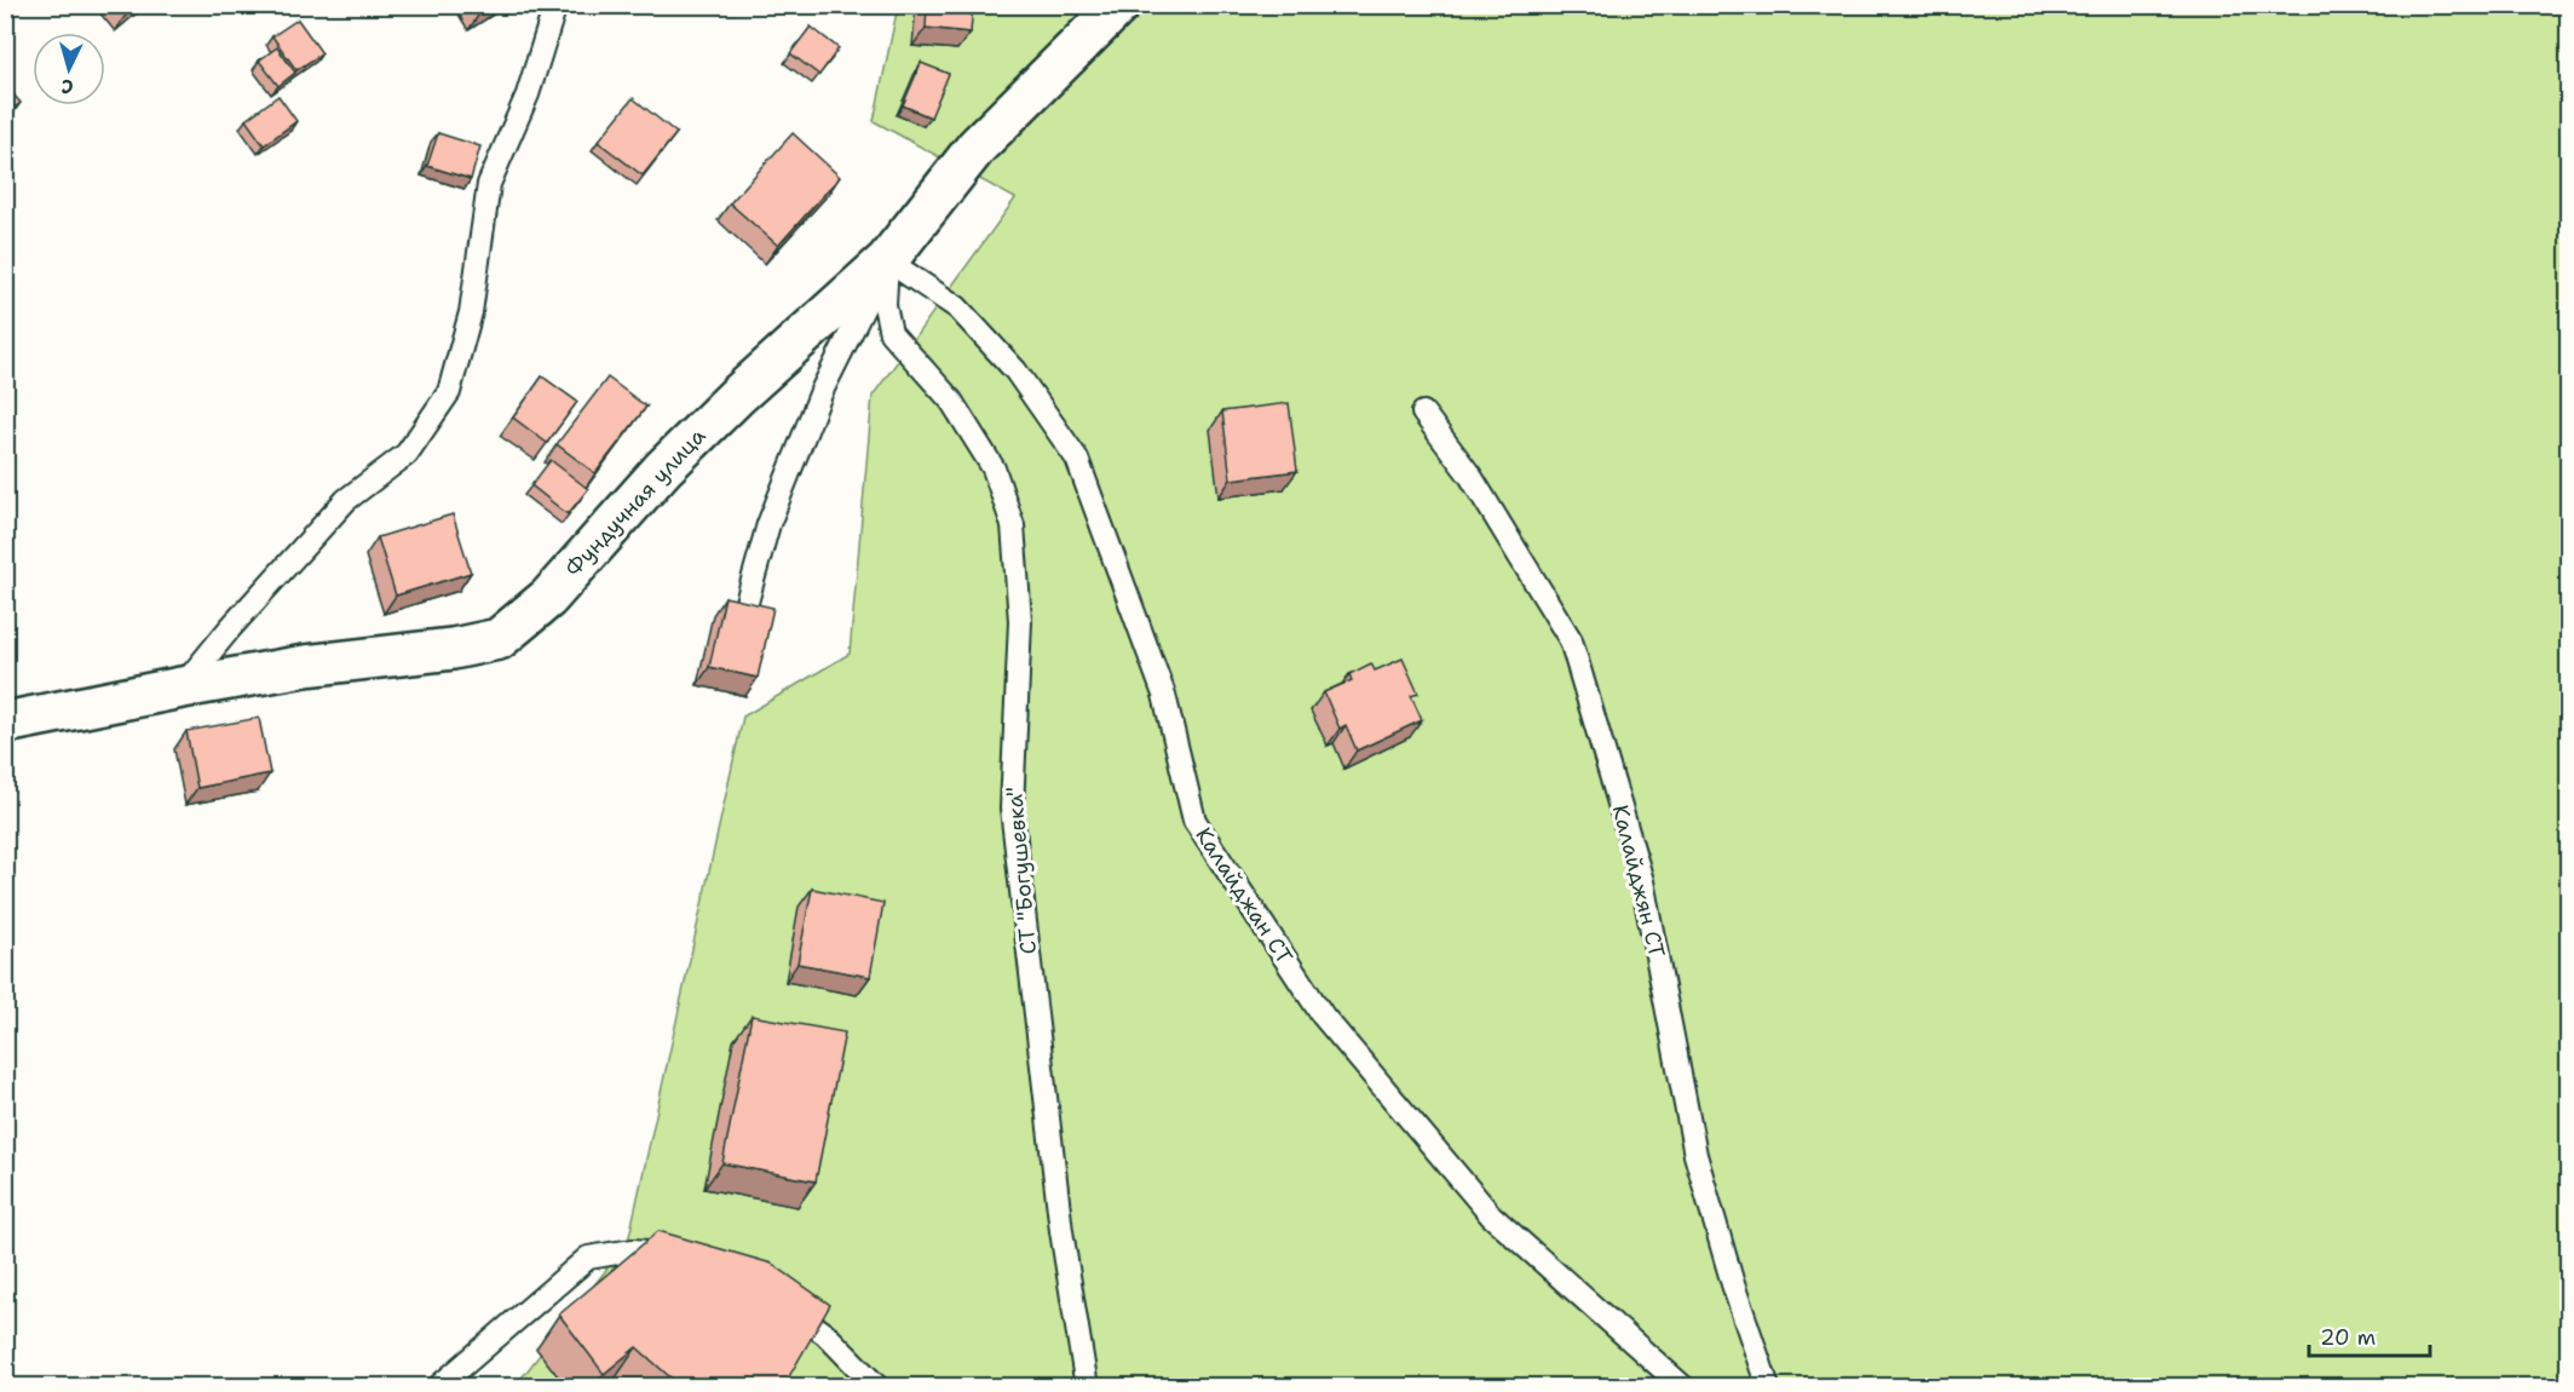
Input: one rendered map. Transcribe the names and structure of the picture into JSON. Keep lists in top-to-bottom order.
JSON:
{
  "streets": {
    "street": ["Фундучная улица"],
    "lane": ["СТ \"Богушевка\"", "Калайджян СТ", "Калайджан СТ"]
  },
  "crossings": [
    ["Фундучная улица", "СТ \"Богушевка\""],
    ["Фундучная улица", "Калайджан СТ"],
    ["СТ \"Богушевка\"", "Калайджан СТ"]
  ],
  "scale_bar": "20 m",
  "north": "bottom"
}
